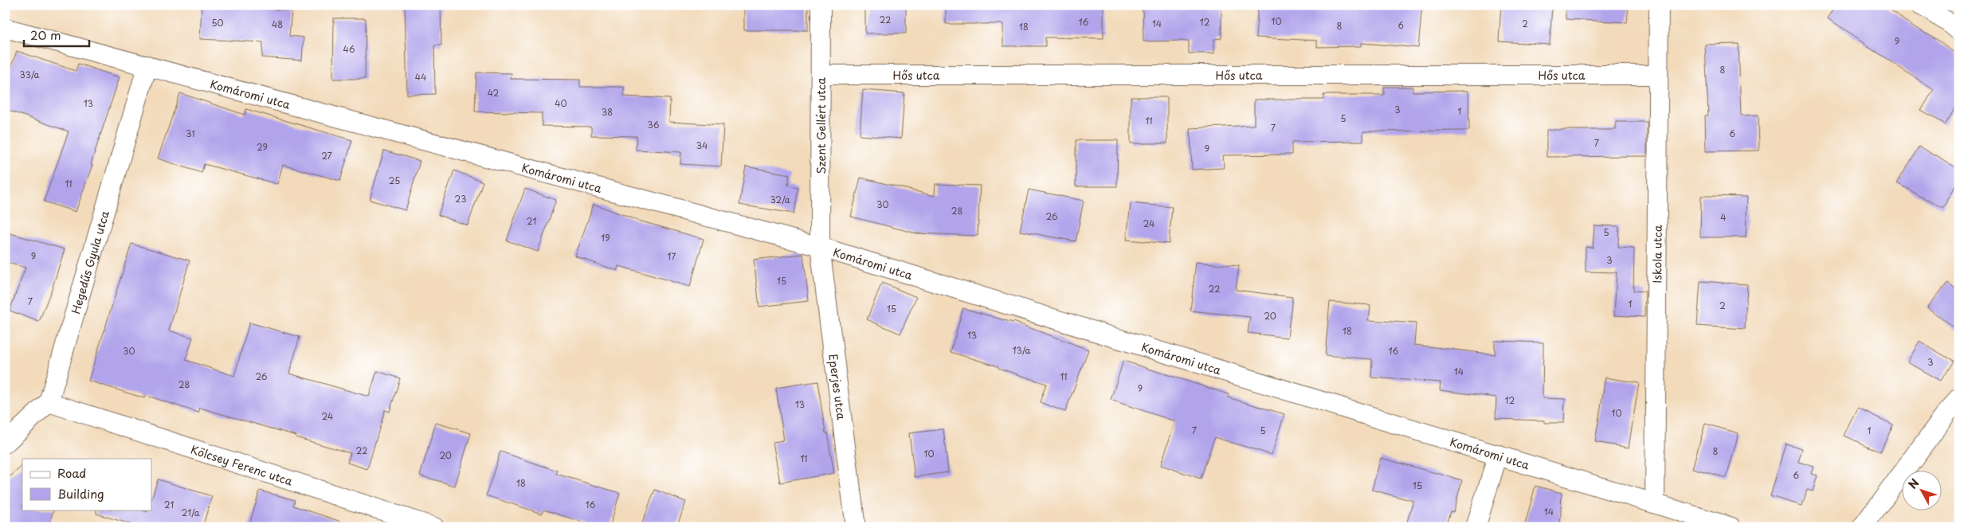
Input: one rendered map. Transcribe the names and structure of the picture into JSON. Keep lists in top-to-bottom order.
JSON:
{
  "streets": {
    "street": [
      "Hős utca",
      "Komáromi utca",
      "Szent Gellért utca",
      "Iskola utca",
      "Hegedűs Gyula utca",
      "Eperjes utca",
      "Kölcsey Ferenc utca"
    ]
  },
  "crossings": [
    ["Hős utca", "Szent Gellért utca"],
    ["Hős utca", "Iskola utca"],
    ["Komáromi utca", "Szent Gellért utca"],
    ["Komáromi utca", "Iskola utca"],
    ["Komáromi utca", "Hegedűs Gyula utca"],
    ["Komáromi utca", "Eperjes utca"],
    ["Szent Gellért utca", "Eperjes utca"],
    ["Hegedűs Gyula utca", "Kölcsey Ferenc utca"]
  ],
  "house_numbers": [
    "22",
    "10",
    "16",
    "12",
    "50",
    "14",
    "2",
    "48",
    "6",
    "8",
    "18",
    "9",
    "46",
    "8",
    "33/a",
    "44",
    "42",
    "13",
    "40",
    "3",
    "1",
    "38",
    "5",
    "11",
    "36",
    "7",
    "31",
    "6",
    "7",
    "34",
    "29",
    "9",
    "27",
    "25",
    "11",
    "23",
    "32/a",
    "30",
    "28",
    "26",
    "4",
    "21",
    "24",
    "5",
    "19",
    "9",
    "17",
    "3",
    "15",
    "22",
    "7",
    "1",
    "2",
    "15",
    "20",
    "18",
    "13",
    "13/a",
    "30",
    "16",
    "3",
    "14",
    "26",
    "11",
    "28",
    "9",
    "12",
    "13",
    "10",
    "24",
    "7",
    "5",
    "1",
    "22",
    "8",
    "10",
    "20",
    "11",
    "6",
    "18",
    "15",
    "21",
    "16",
    "14",
    "21/a"
  ],
  "legend": ["Road", "Building"],
  "scale_bar": "20 m",
  "north": "top left"
}
